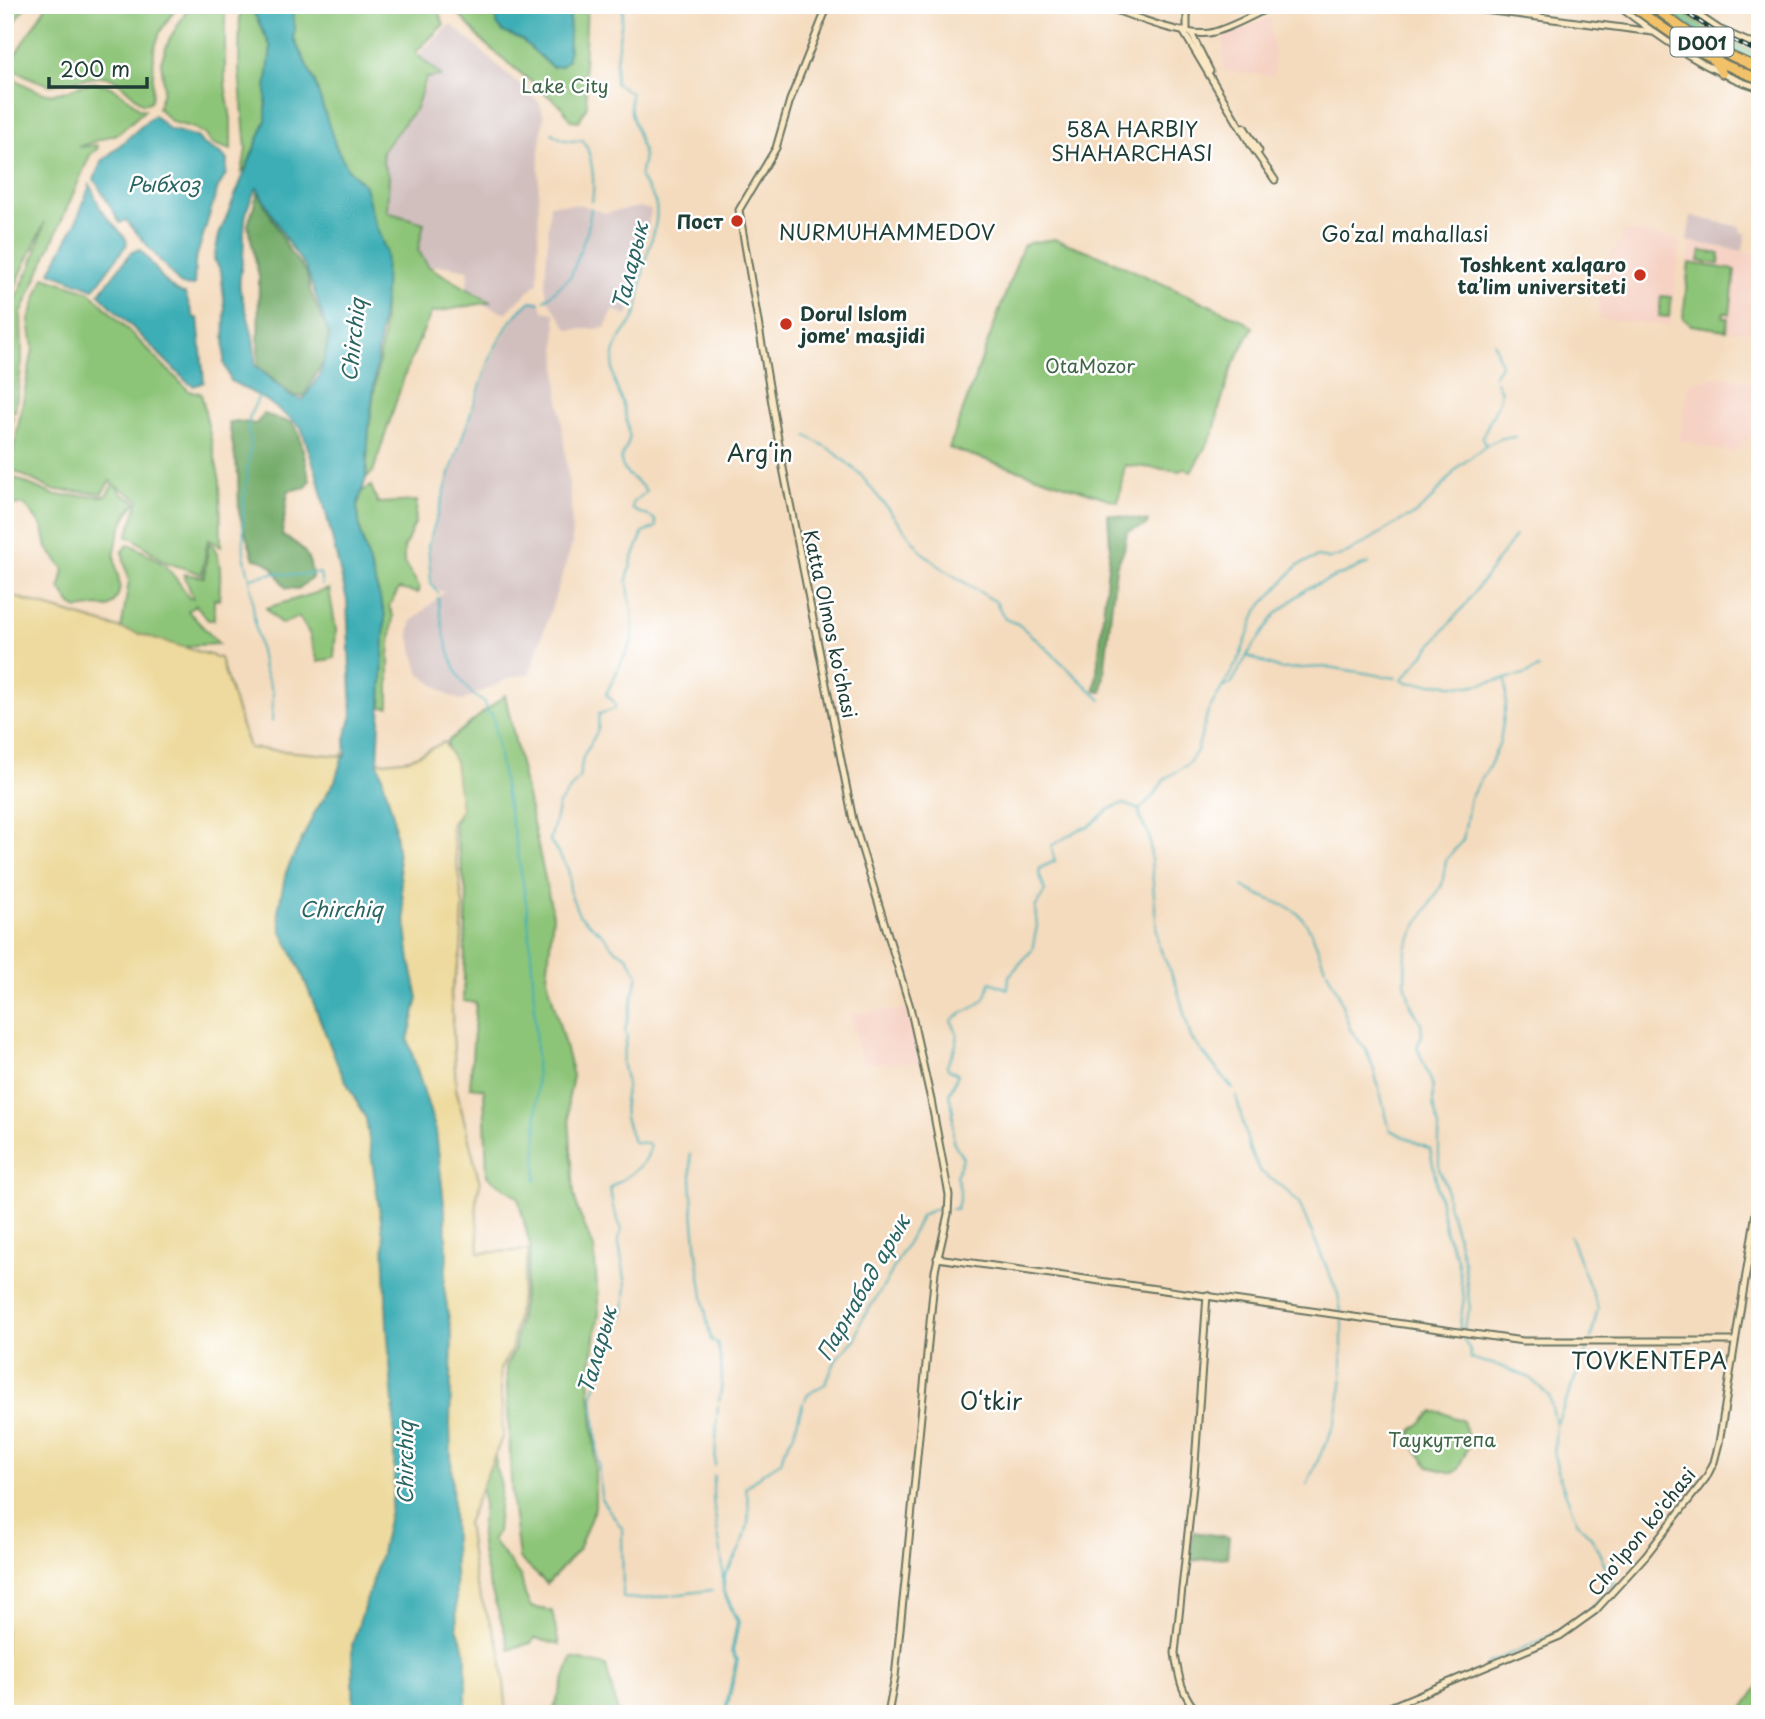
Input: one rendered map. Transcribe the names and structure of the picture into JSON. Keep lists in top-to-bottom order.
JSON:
{
  "streets": {
    "highway": ["D001"],
    "street": ["Katta Olmos ko'chasi", "Cho'lpon ko'chasi"]
  },
  "districts": [
    "58A HARBIY SHAHARCHASI",
    "NURMUHAMMEDOV",
    "Goʻzal mahallasi",
    "Argʻin",
    "TOVKENTEPA",
    "Oʻtkir"
  ],
  "water": [
    "Рыбхоз",
    "Таларык",
    "Chirchiq",
    "Парнабад арык"
  ],
  "parks": ["Lake City", "OtaMozor", "Таукуттепа"],
  "places": ["Пост", "Toshkent xalqaro ta’lim universiteti", "Dorul Islom jome' masjidi"],
  "scale_bar": "200 m"
}
